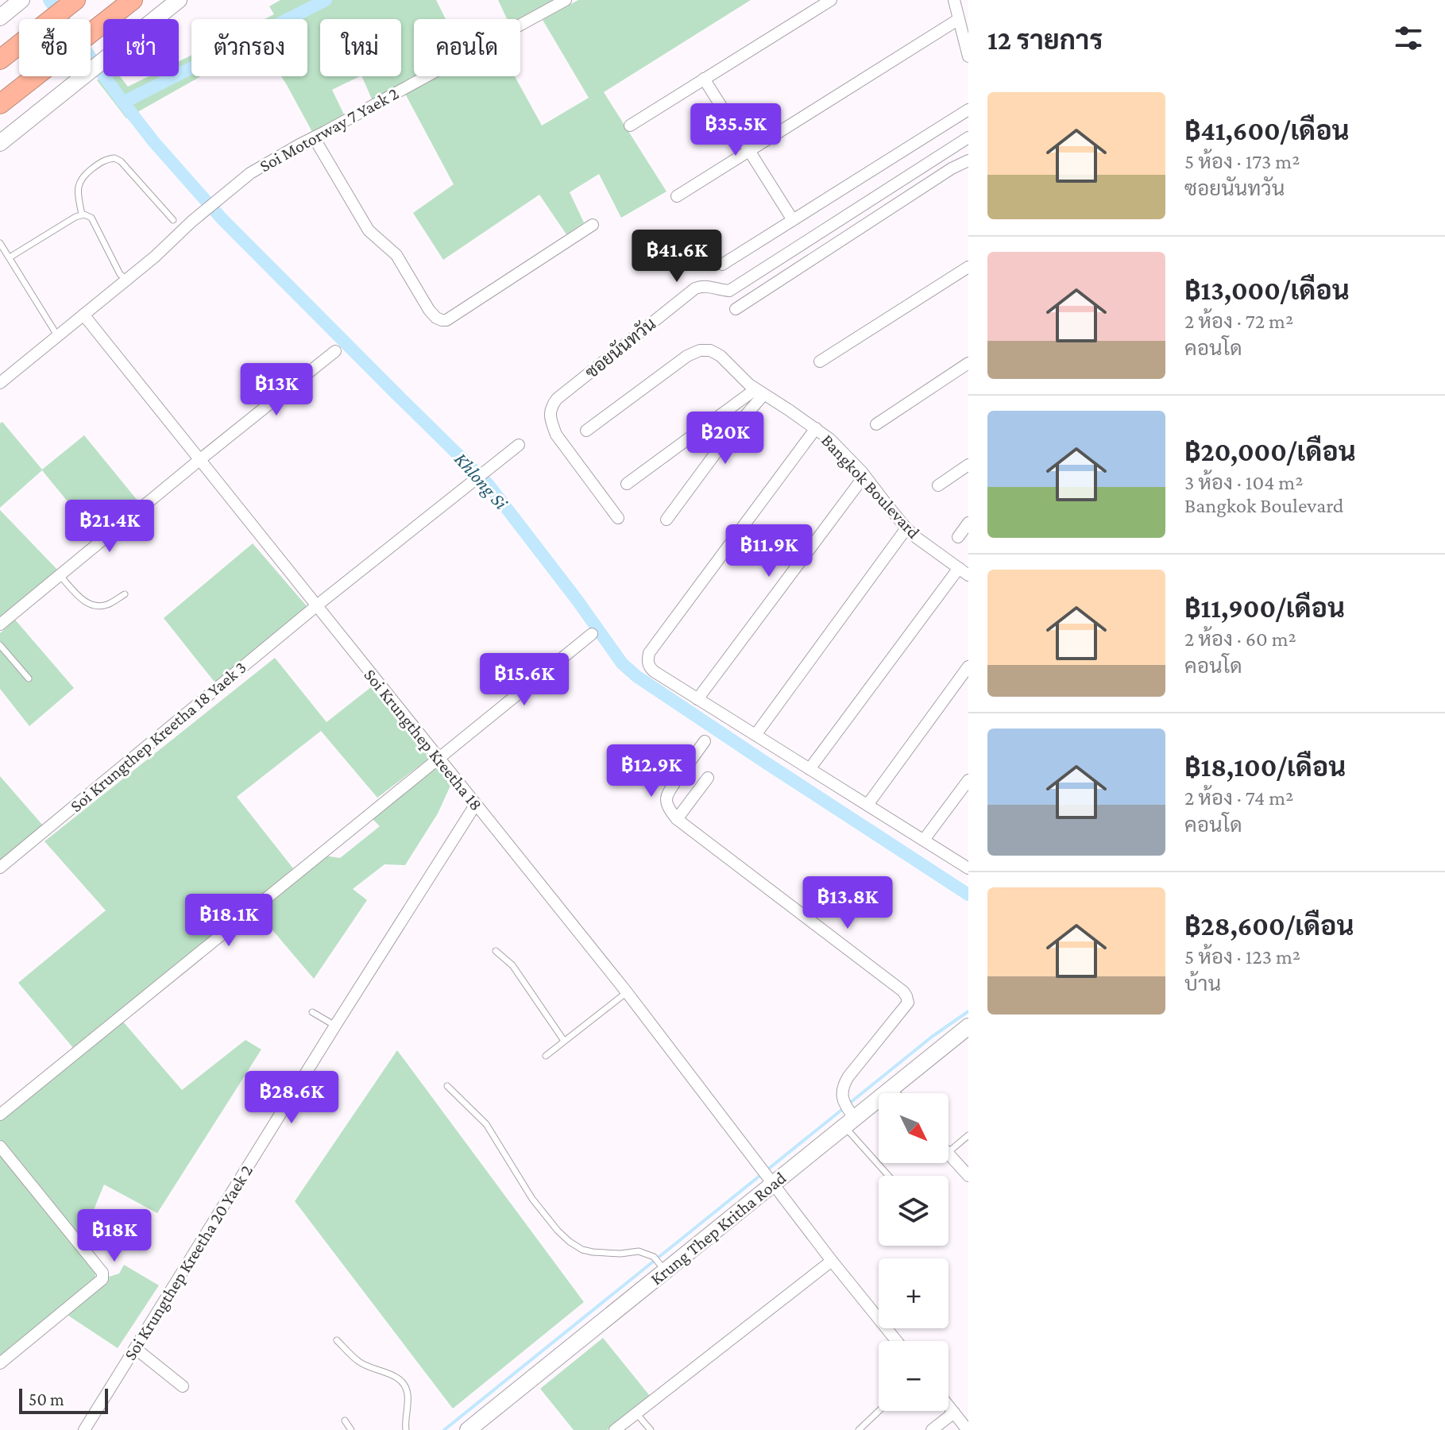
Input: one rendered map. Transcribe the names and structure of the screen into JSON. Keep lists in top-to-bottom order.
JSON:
{
  "streets": {
    "main road": ["Krung Thep Kritha Road"],
    "street": [
      "Soi Motorway 7 Yaek 2",
      "ซอยนันทวัน",
      "Bangkok Boulevard",
      "Soi Krungthep Kreetha 18 Yaek 3",
      "Soi Krungthep Kreetha 18",
      "Soi Krungthep Kreetha 20 Yaek 2"
    ]
  },
  "crossings": [
    ["Soi Motorway 7 Yaek 2", "Soi Krungthep Kreetha 18"],
    ["Soi Krungthep Kreetha 18 Yaek 3", "Soi Krungthep Kreetha 18"],
    ["Soi Krungthep Kreetha 18", "Krung Thep Kritha Road"],
    ["Soi Krungthep Kreetha 18", "Soi Krungthep Kreetha 20 Yaek 2"]
  ],
  "water": ["Khlong Si"],
  "scale_bar": "50 m",
  "north": "bottom right",
  "page": {
    "heading": "12 รายการ",
    "chip": [
      "ซื้อ",
      "เช่า",
      "ตัวกรอง",
      "ใหม่",
      "คอนโด"
    ],
    "list": [
      {
        "name": "฿41,600/เดือน",
        "note": "5 ห้อง · 173 m² · ซอยนันทวัน"
      },
      {
        "name": "฿13,000/เดือน",
        "note": "2 ห้อง · 72 m² · คอนโด"
      },
      {
        "name": "฿20,000/เดือน",
        "note": "3 ห้อง · 104 m² · Bangkok Boulevard"
      },
      {
        "name": "฿11,900/เดือน",
        "note": "2 ห้อง · 60 m² · คอนโด"
      },
      {
        "name": "฿18,100/เดือน",
        "note": "2 ห้อง · 74 m² · คอนโด"
      },
      {
        "name": "฿28,600/เดือน",
        "note": "5 ห้อง · 123 m² · บ้าน"
      }
    ],
    "price": [
      "฿35.5K",
      "฿41.6K",
      "฿13K",
      "฿20K",
      "฿21.4K",
      "฿11.9K",
      "฿15.6K",
      "฿12.9K",
      "฿13.8K",
      "฿18.1K",
      "฿28.6K",
      "฿18K"
    ],
    "map_buttons": ["+", "−"],
    "scale": "50 m"
  }
}
